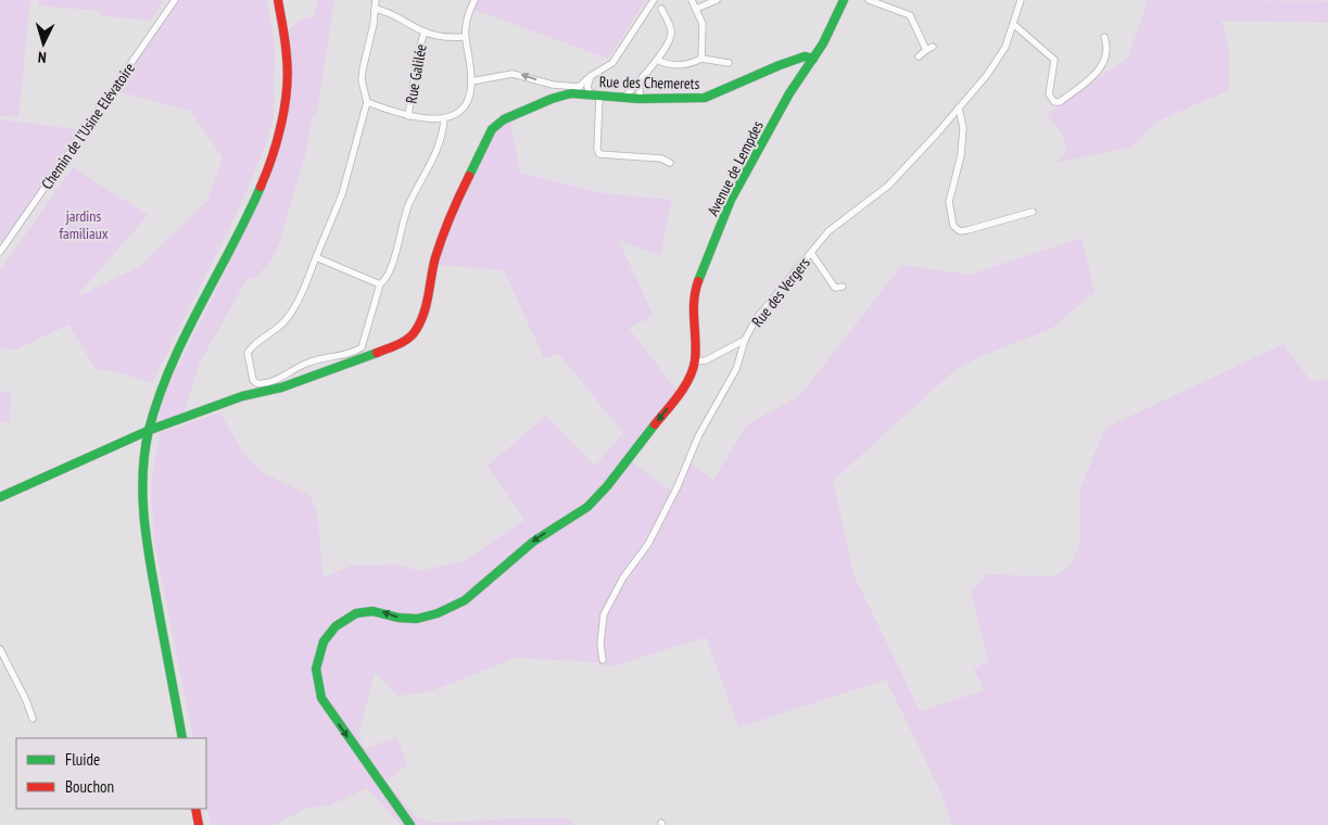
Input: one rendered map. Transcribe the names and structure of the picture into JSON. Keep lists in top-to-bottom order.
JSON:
{
  "streets": {
    "street": [
      "Rue Galilée",
      "Rue des Chemerets",
      "Chemin de l'Usine Elévatoire",
      "Avenue de Lempdes",
      "Rue des Vergers"
    ]
  },
  "crossings": [
    ["Rue des Chemerets", "Avenue de Lempdes"]
  ],
  "parks": ["jardins familiaux"],
  "legend": ["Fluide", "Bouchon"],
  "north": "bottom"
}
